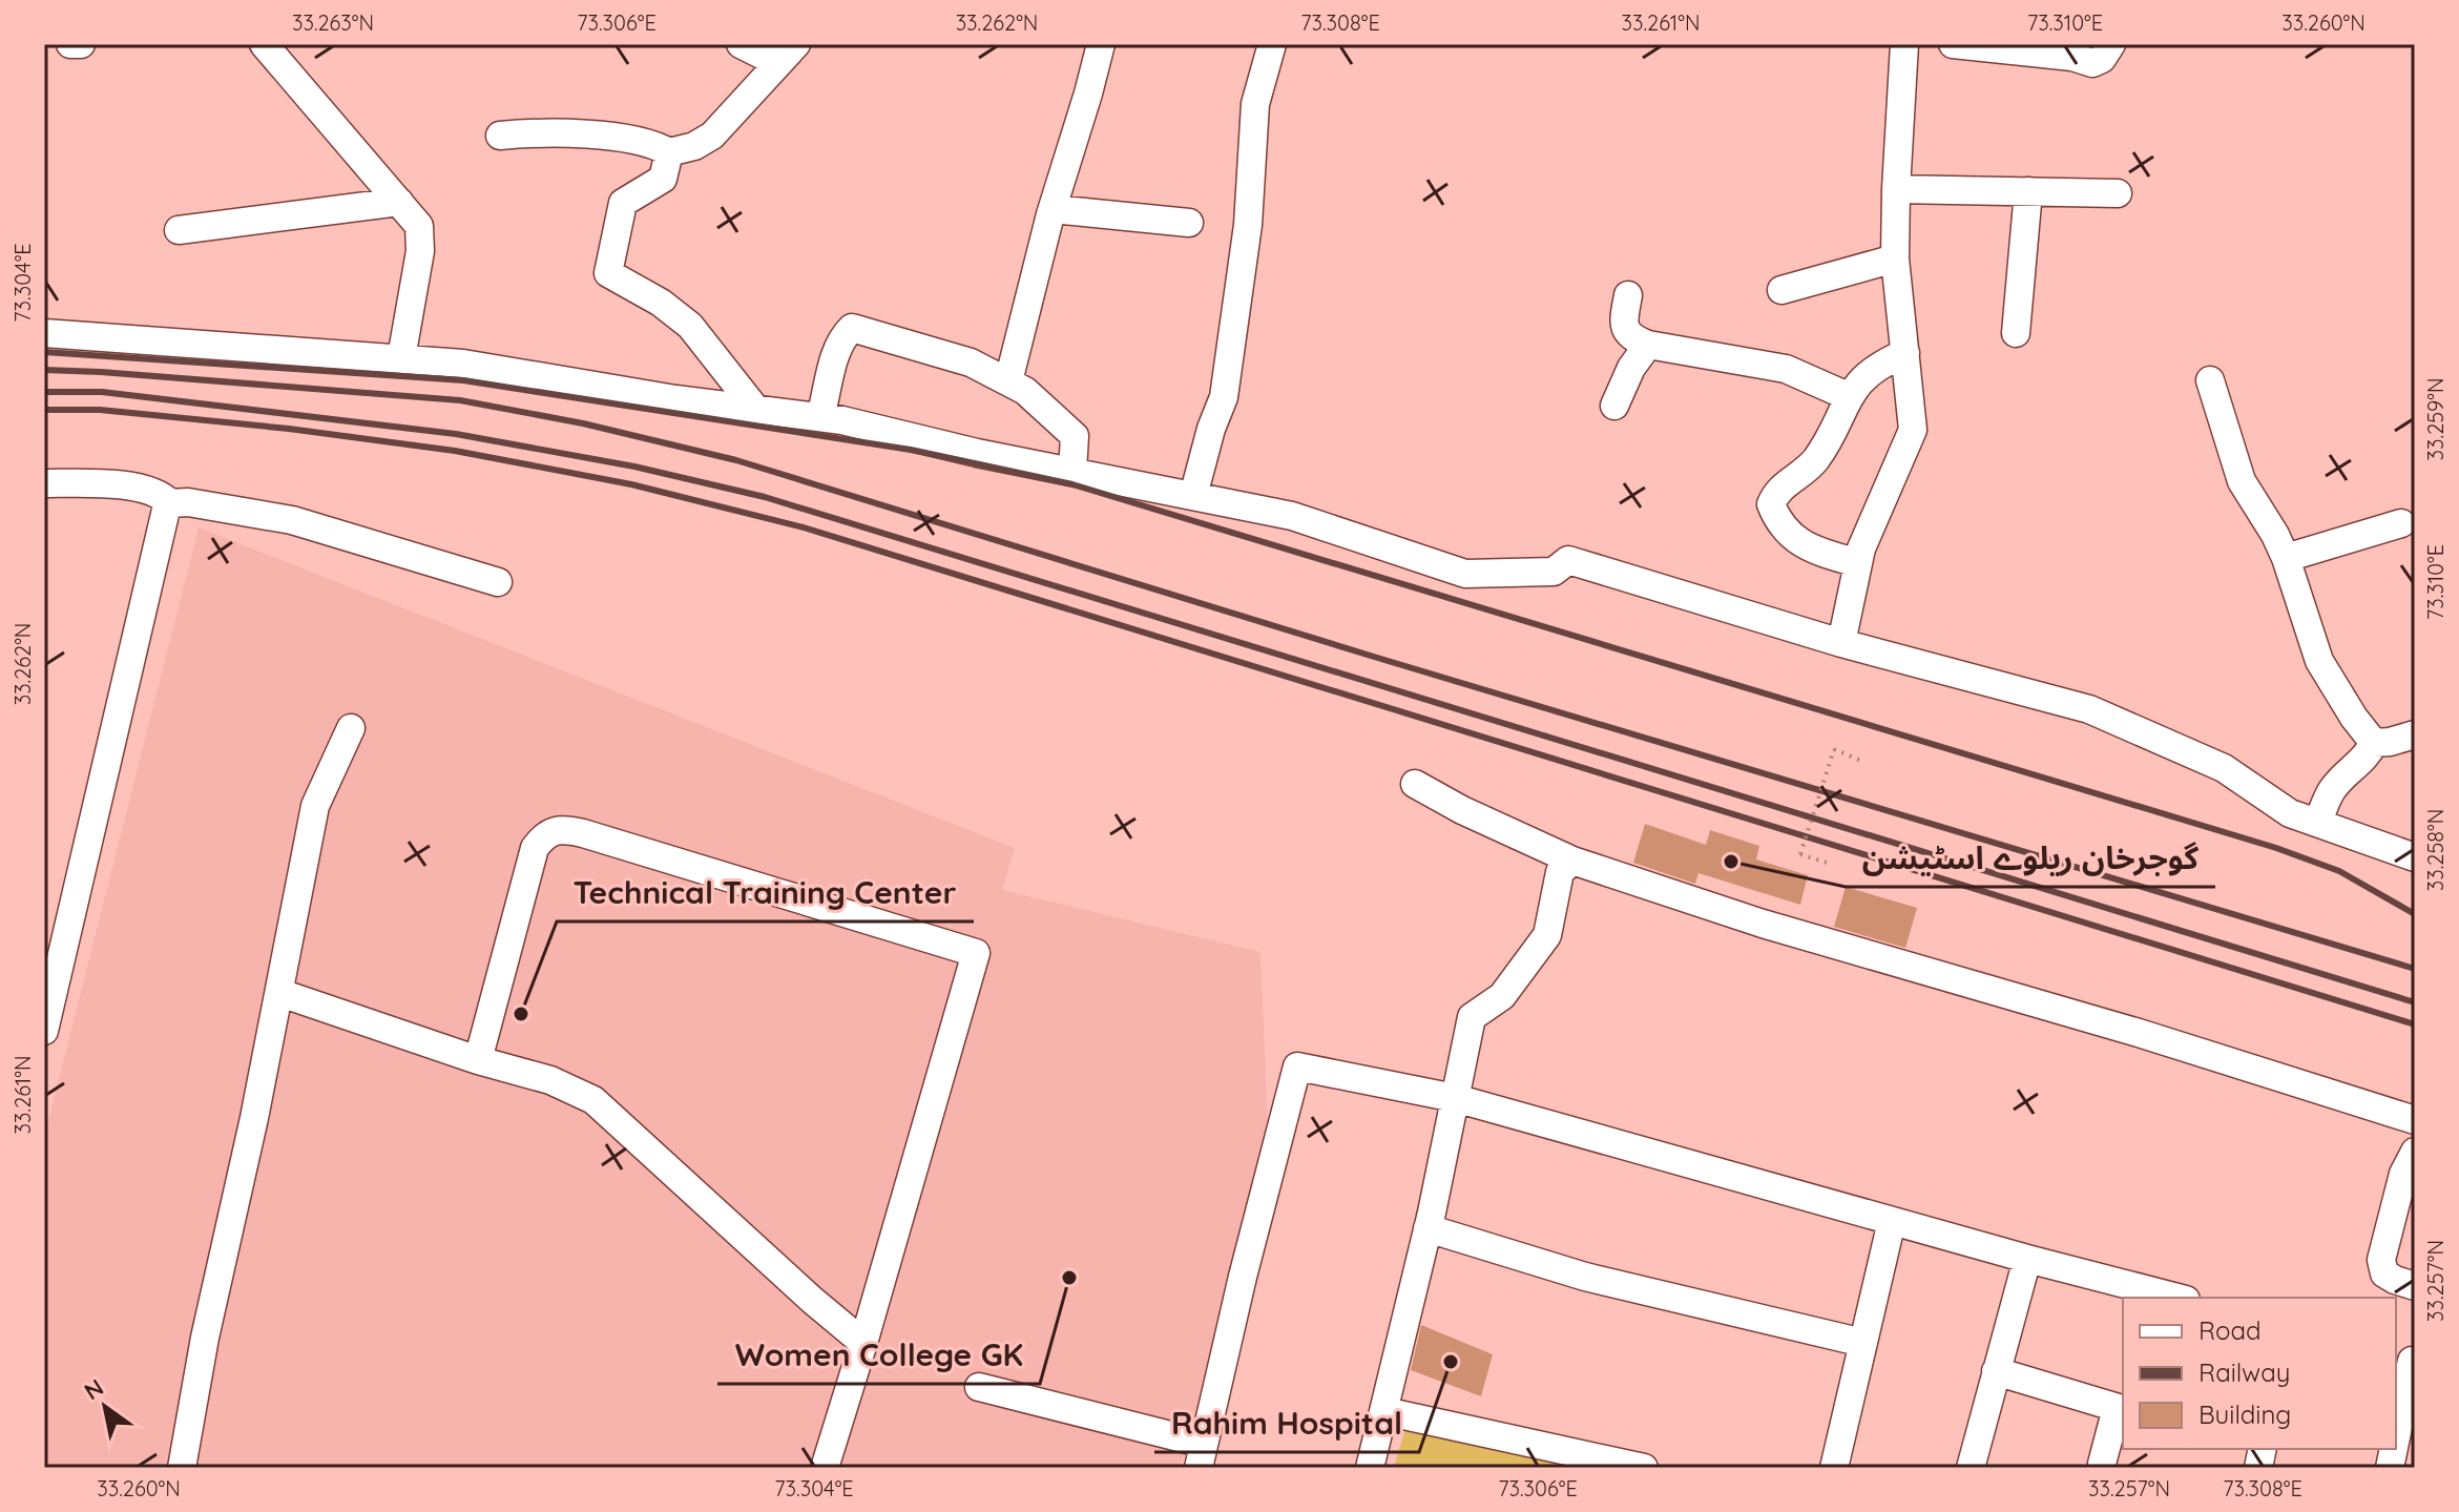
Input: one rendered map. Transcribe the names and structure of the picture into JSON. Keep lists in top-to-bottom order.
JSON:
{
  "places": [
    "گوجرخان ریلوے اسٹیشن",
    "Technical Training Center",
    "Women College GK",
    "Rahim Hospital"
  ],
  "legend": ["Road", "Railway", "Building"],
  "north": "top left",
  "coordinates": [
    "33.263°N",
    "73.306°E",
    "33.262°N",
    "73.308°E",
    "33.261°N",
    "73.310°E",
    "33.260°N",
    "73.304°E",
    "33.259°N",
    "33.258°N",
    "33.257°N"
  ]
}
